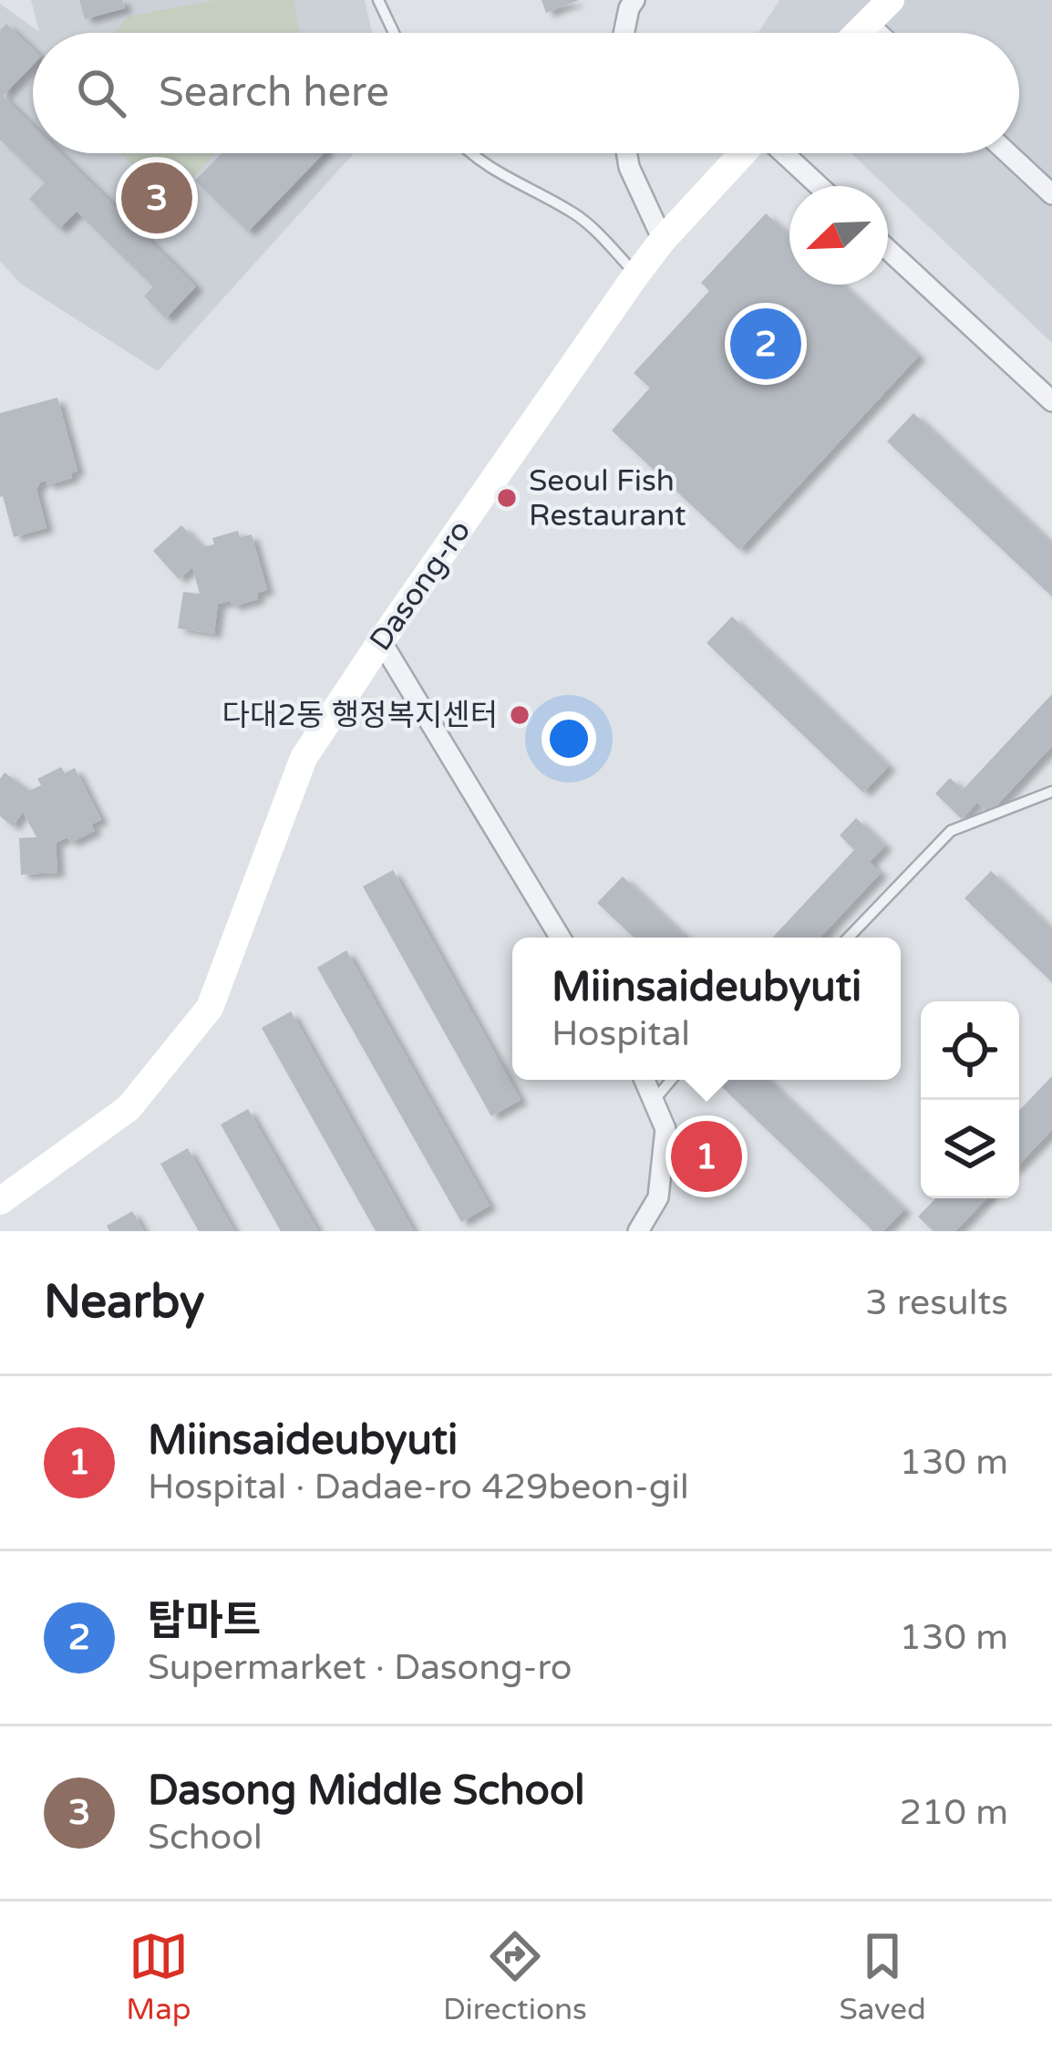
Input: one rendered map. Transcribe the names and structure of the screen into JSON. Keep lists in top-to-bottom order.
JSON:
{
  "streets": {
    "main road": ["Dasong-ro"]
  },
  "places": ["Seoul Fish Restaurant", "다대2동 행정복지센터"],
  "north": "bottom left",
  "page": {
    "search": "Search here",
    "pins": ["3", "2", "1"],
    "popup": ["Miinsaideubyuti", "Hospital"],
    "heading": ["Nearby", "3 results"],
    "list": [
      {
        "mark": "1",
        "name": "Miinsaideubyuti",
        "note": "Hospital · Dadae-ro 429beon-gil",
        "value": "130 m"
      },
      {
        "mark": "2",
        "name": "탑마트",
        "note": "Supermarket · Dasong-ro",
        "value": "130 m"
      },
      {
        "mark": "3",
        "name": "Dasong Middle School",
        "note": "School",
        "value": "210 m"
      }
    ],
    "nav": ["Map", "Directions", "Saved"]
  }
}
